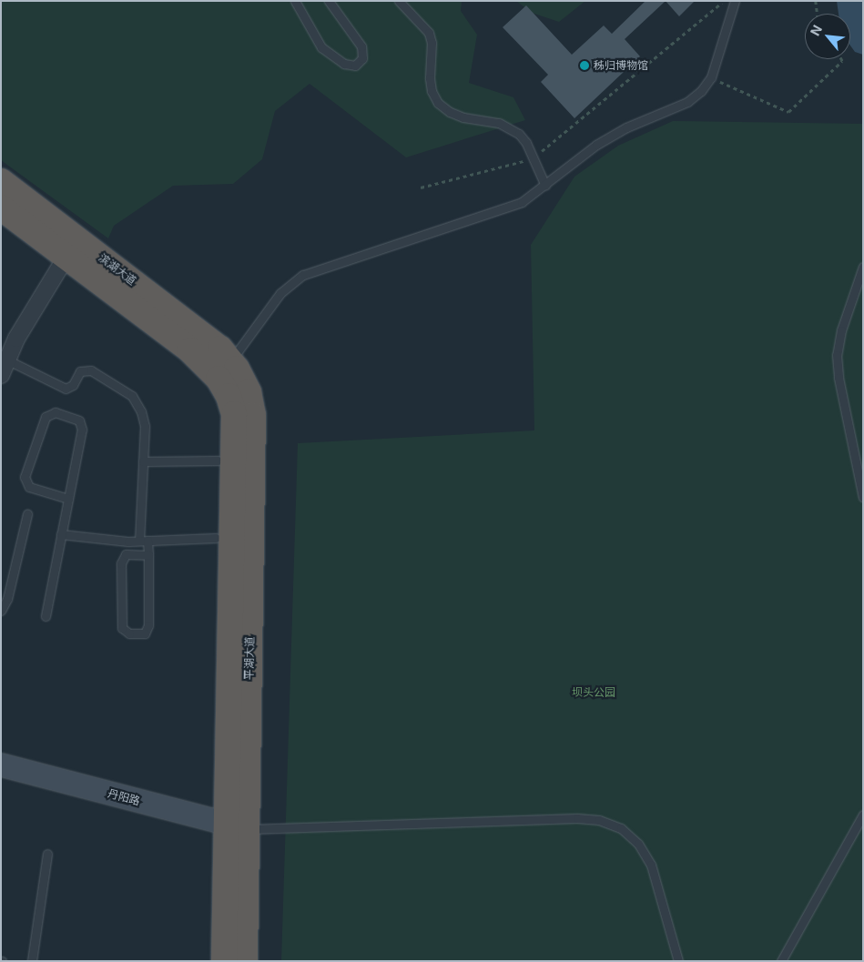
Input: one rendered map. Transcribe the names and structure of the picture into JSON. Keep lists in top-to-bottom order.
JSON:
{
  "streets": {
    "highway": ["滨湖大道", "平湖大道"],
    "main road": ["丹阳路"]
  },
  "crossings": [
    ["滨湖大道", "平湖大道"],
    ["平湖大道", "丹阳路"]
  ],
  "parks": ["坝头公园"],
  "places": ["秭归博物馆"],
  "north": "top left"
}
